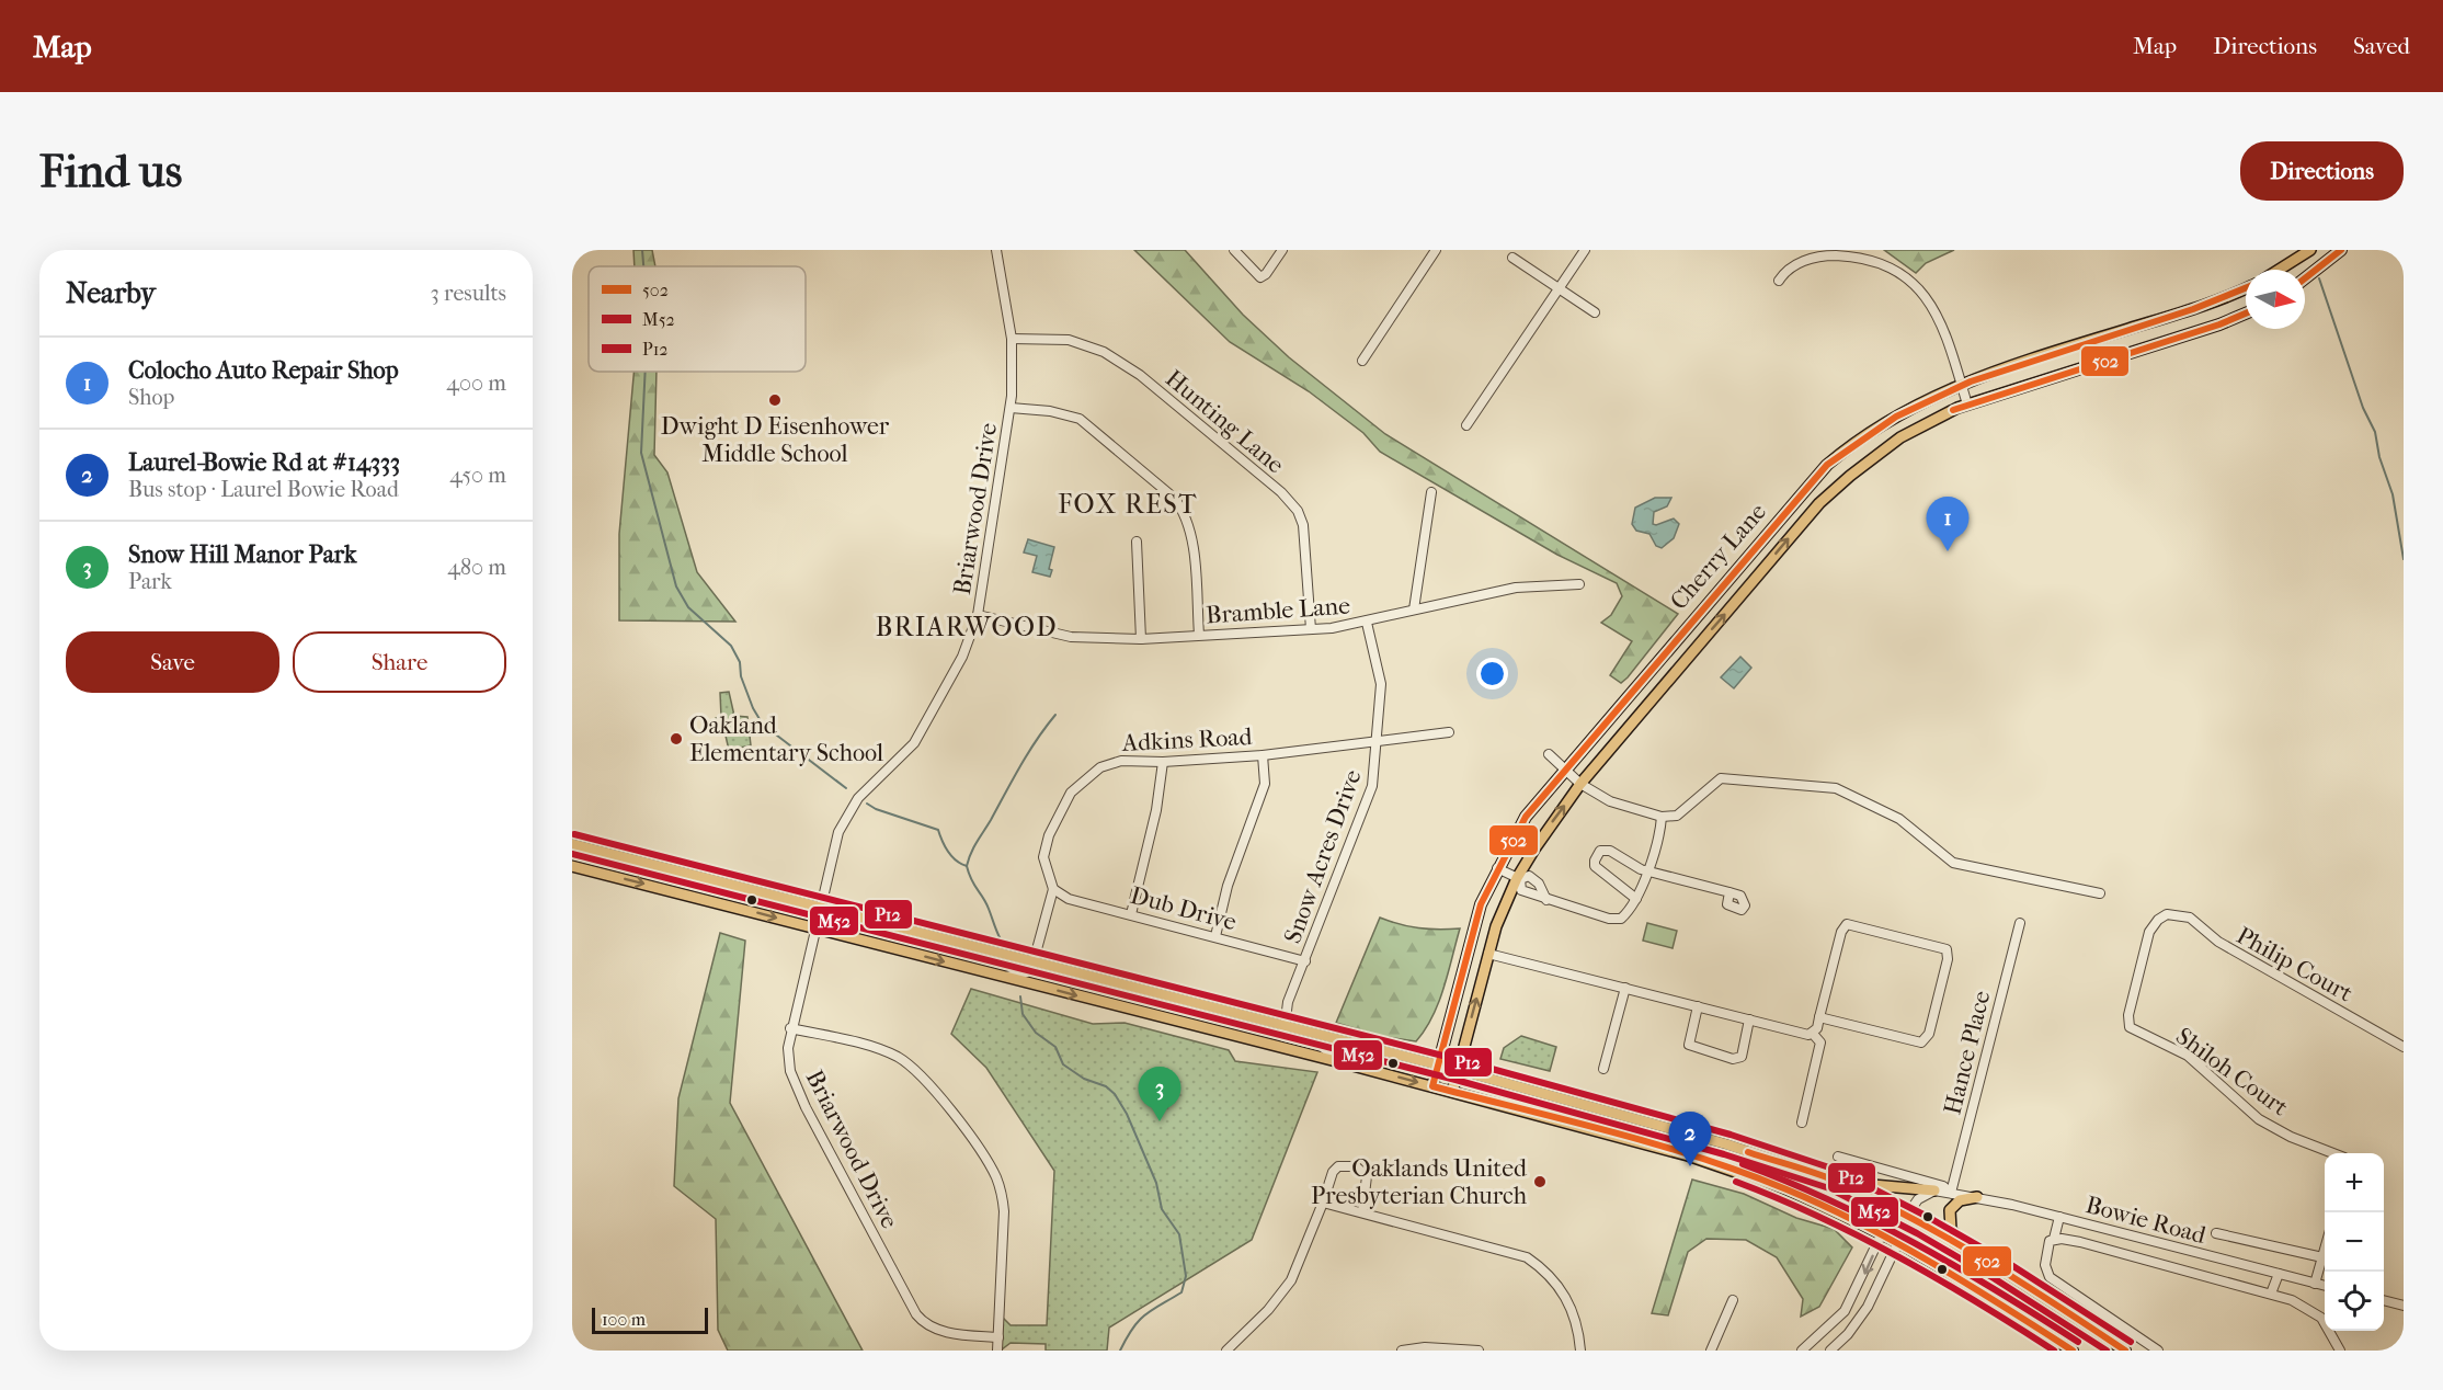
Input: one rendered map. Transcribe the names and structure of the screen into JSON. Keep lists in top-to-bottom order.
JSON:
{
  "streets": {
    "main road": ["Cherry Lane"],
    "street": [
      "Hunting Lane",
      "Briarwood Drive",
      "Bramble Lane",
      "Adkins Road",
      "Snow Acres Drive",
      "Dub Drive",
      "Philip Court",
      "Hance Place",
      "Shiloh Court",
      "Bowie Road"
    ]
  },
  "crossings": [
    ["Hunting Lane", "Briarwood Drive"],
    ["Hunting Lane", "Bramble Lane"],
    ["Briarwood Drive", "Bramble Lane"],
    ["Bramble Lane", "Snow Acres Drive"],
    ["Adkins Road", "Snow Acres Drive"],
    ["Adkins Road", "Dub Drive"],
    ["Snow Acres Drive", "Dub Drive"],
    ["Philip Court", "Shiloh Court"],
    ["Hance Place", "Bowie Road"]
  ],
  "districts": ["FOX REST", "BRIARWOOD"],
  "places": ["Dwight D Eisenhower Middle School", "Oakland Elementary School", "Oaklands United Presbyterian Church"],
  "lines": ["transit line 502", "transit line P12", "transit line M52"],
  "legend": ["502", "M52", "P12"],
  "scale_bar": "100 m",
  "north": "right",
  "page": {
    "header": "Map",
    "nav": ["Map", "Directions", "Saved"],
    "buttons": [
      "Directions",
      ["Save", "Share"]
    ],
    "title": "Find us",
    "heading": ["Nearby", "3 results"],
    "list": [
      {
        "mark": "1",
        "name": "Colocho Auto Repair Shop",
        "note": "Shop",
        "value": "400 m"
      },
      {
        "mark": "2",
        "name": "Laurel-Bowie Rd at #14333",
        "note": "Bus stop · Laurel Bowie Road",
        "value": "450 m"
      },
      {
        "mark": "3",
        "name": "Snow Hill Manor Park",
        "note": "Park",
        "value": "480 m"
      }
    ],
    "pins": ["1", "3", "2"],
    "map_buttons": ["+", "−"],
    "scale": "100 m"
  }
}
